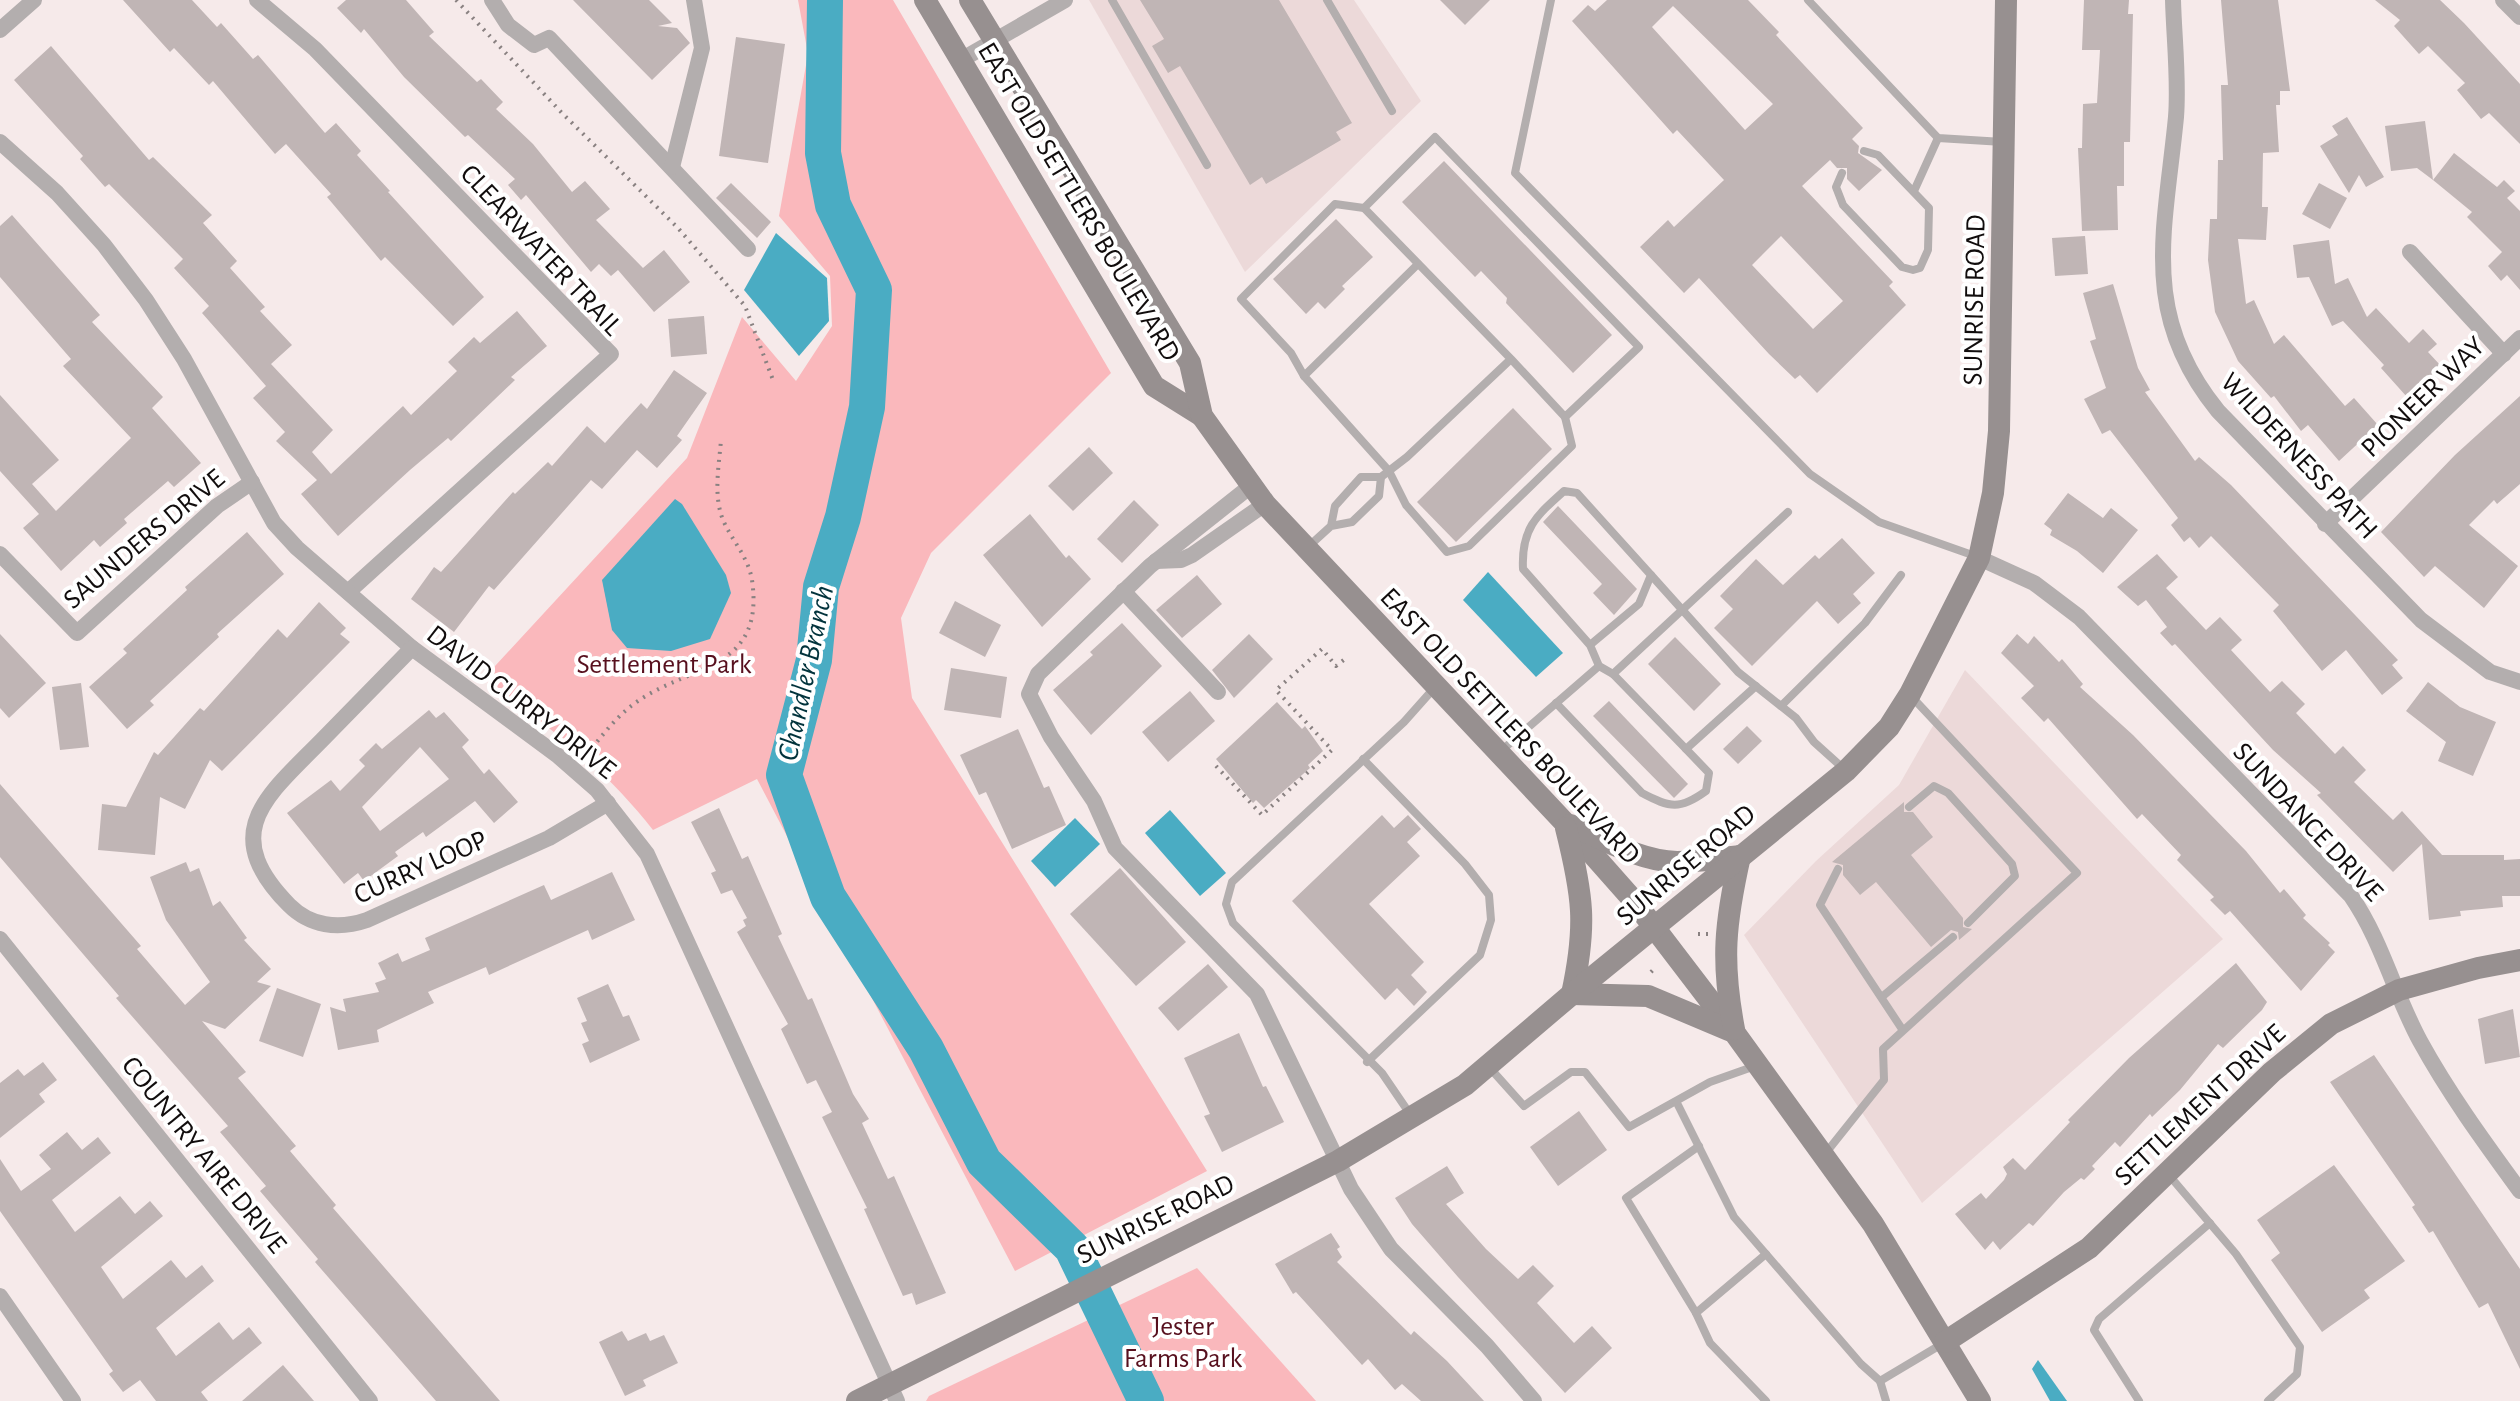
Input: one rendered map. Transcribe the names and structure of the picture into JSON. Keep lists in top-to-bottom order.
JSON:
{
  "streets": {
    "main road": ["EAST OLD SETTLERS BOULEVARD", "SUNRISE ROAD", "SETTLEMENT DRIVE"],
    "street": [
      "CLEARWATER TRAIL",
      "PIONEER WAY",
      "WILDERNESS PATH",
      "SAUNDERS DRIVE",
      "DAVID CURRY DRIVE",
      "SUNDANCE DRIVE",
      "CURRY LOOP",
      "COUNTRY AIRE DRIVE"
    ]
  },
  "crossings": [
    ["EAST OLD SETTLERS BOULEVARD", "SUNRISE ROAD"],
    ["EAST OLD SETTLERS BOULEVARD", "SETTLEMENT DRIVE"],
    ["CLEARWATER TRAIL", "DAVID CURRY DRIVE"],
    ["SUNRISE ROAD", "DAVID CURRY DRIVE"],
    ["SUNRISE ROAD", "SUNDANCE DRIVE"],
    ["PIONEER WAY", "WILDERNESS PATH"],
    ["SAUNDERS DRIVE", "DAVID CURRY DRIVE"],
    ["DAVID CURRY DRIVE", "CURRY LOOP"],
    ["SUNDANCE DRIVE", "SETTLEMENT DRIVE"]
  ],
  "water": ["Chandler Branch"],
  "parks": ["Settlement Park", "Jester Farms Park"]
}
